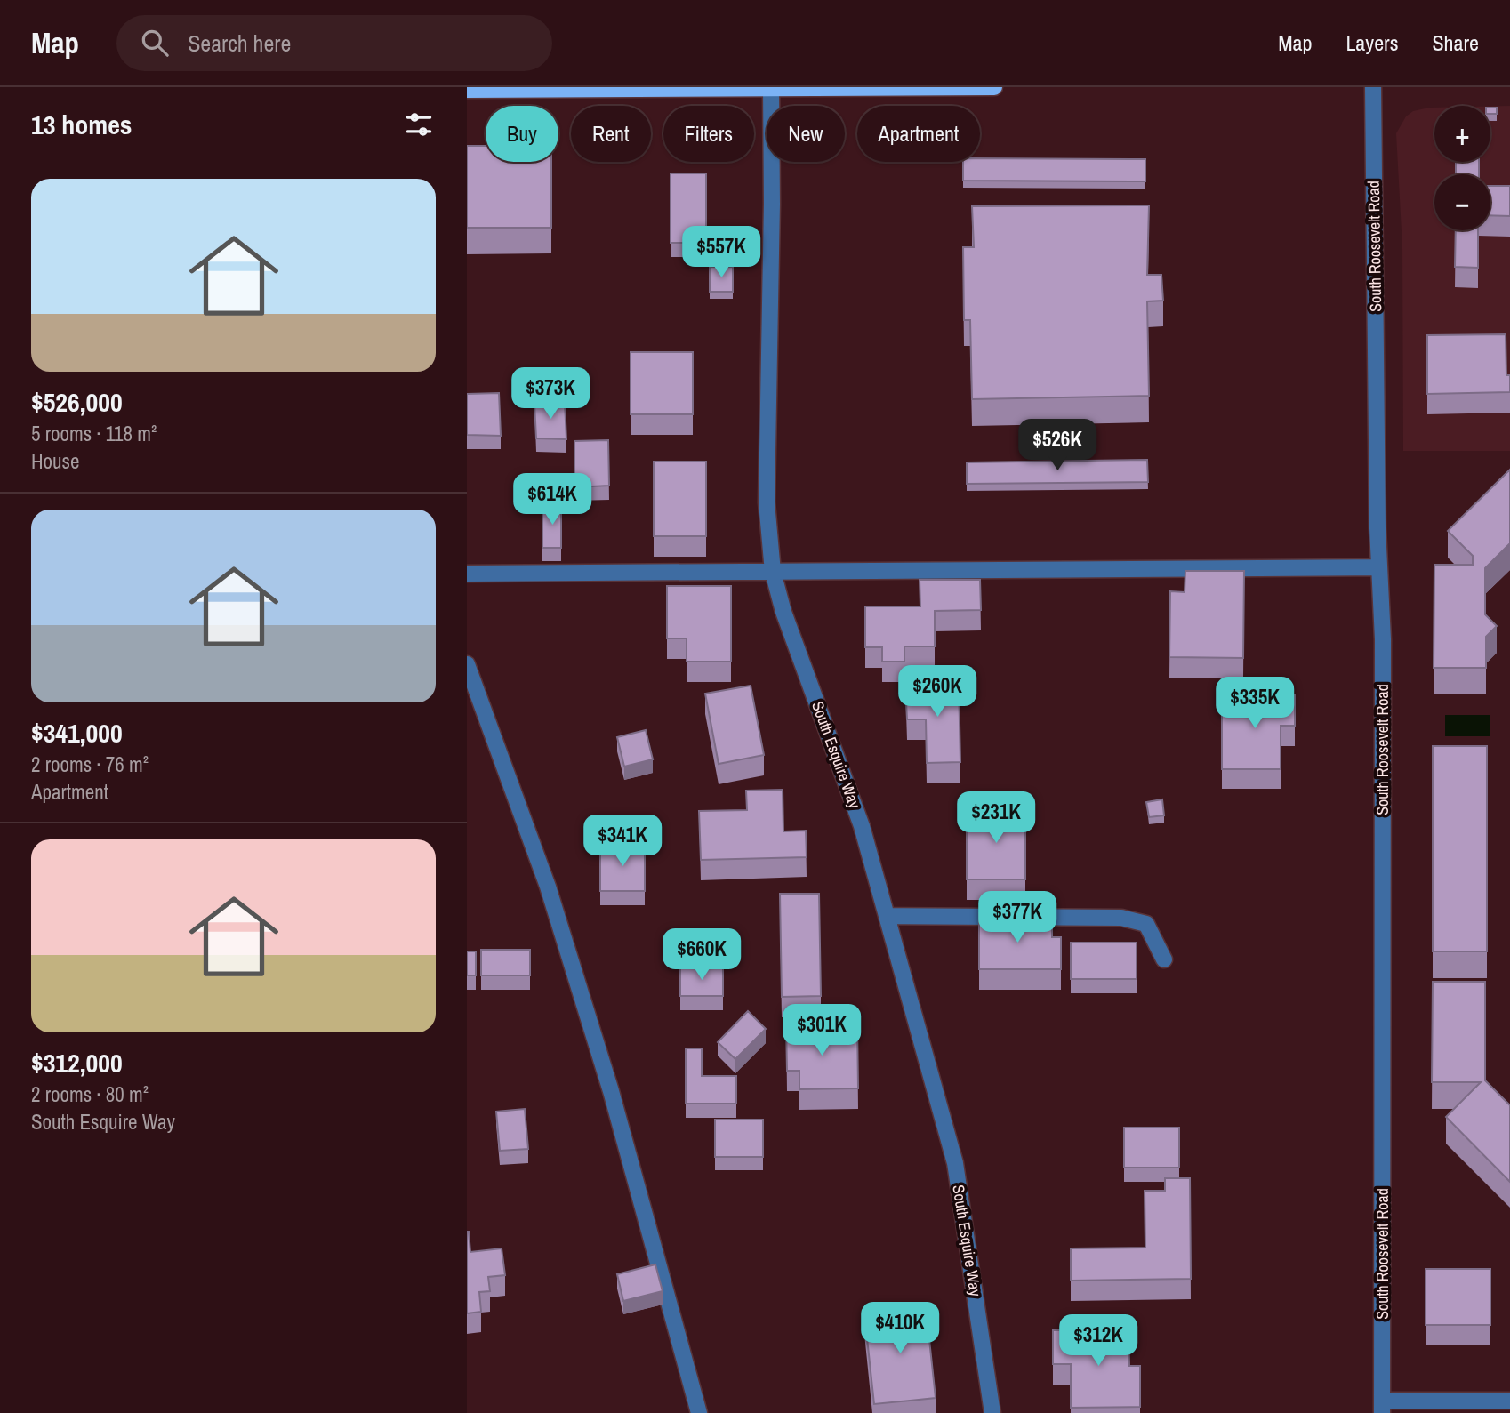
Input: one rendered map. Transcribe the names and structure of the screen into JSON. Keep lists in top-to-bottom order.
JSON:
{
  "streets": {
    "street": ["South Roosevelt Road", "South Esquire Way"]
  },
  "page": {
    "header": "Map",
    "search": "Search here",
    "nav": ["Map", "Layers", "Share"],
    "heading": "13 homes",
    "map_buttons": ["+", "−"],
    "chip": [
      "Buy",
      "Rent",
      "Filters",
      "New",
      "Apartment"
    ],
    "list": [
      {
        "name": "$526,000",
        "note": "5 rooms · 118 m² · House"
      },
      {
        "name": "$341,000",
        "note": "2 rooms · 76 m² · Apartment"
      },
      {
        "name": "$312,000",
        "note": "2 rooms · 80 m² · South Esquire Way"
      }
    ],
    "price": [
      "$557K",
      "$373K",
      "$526K",
      "$614K",
      "$260K",
      "$335K",
      "$231K",
      "$341K",
      "$377K",
      "$660K",
      "$301K",
      "$410K",
      "$312K"
    ]
  }
}
